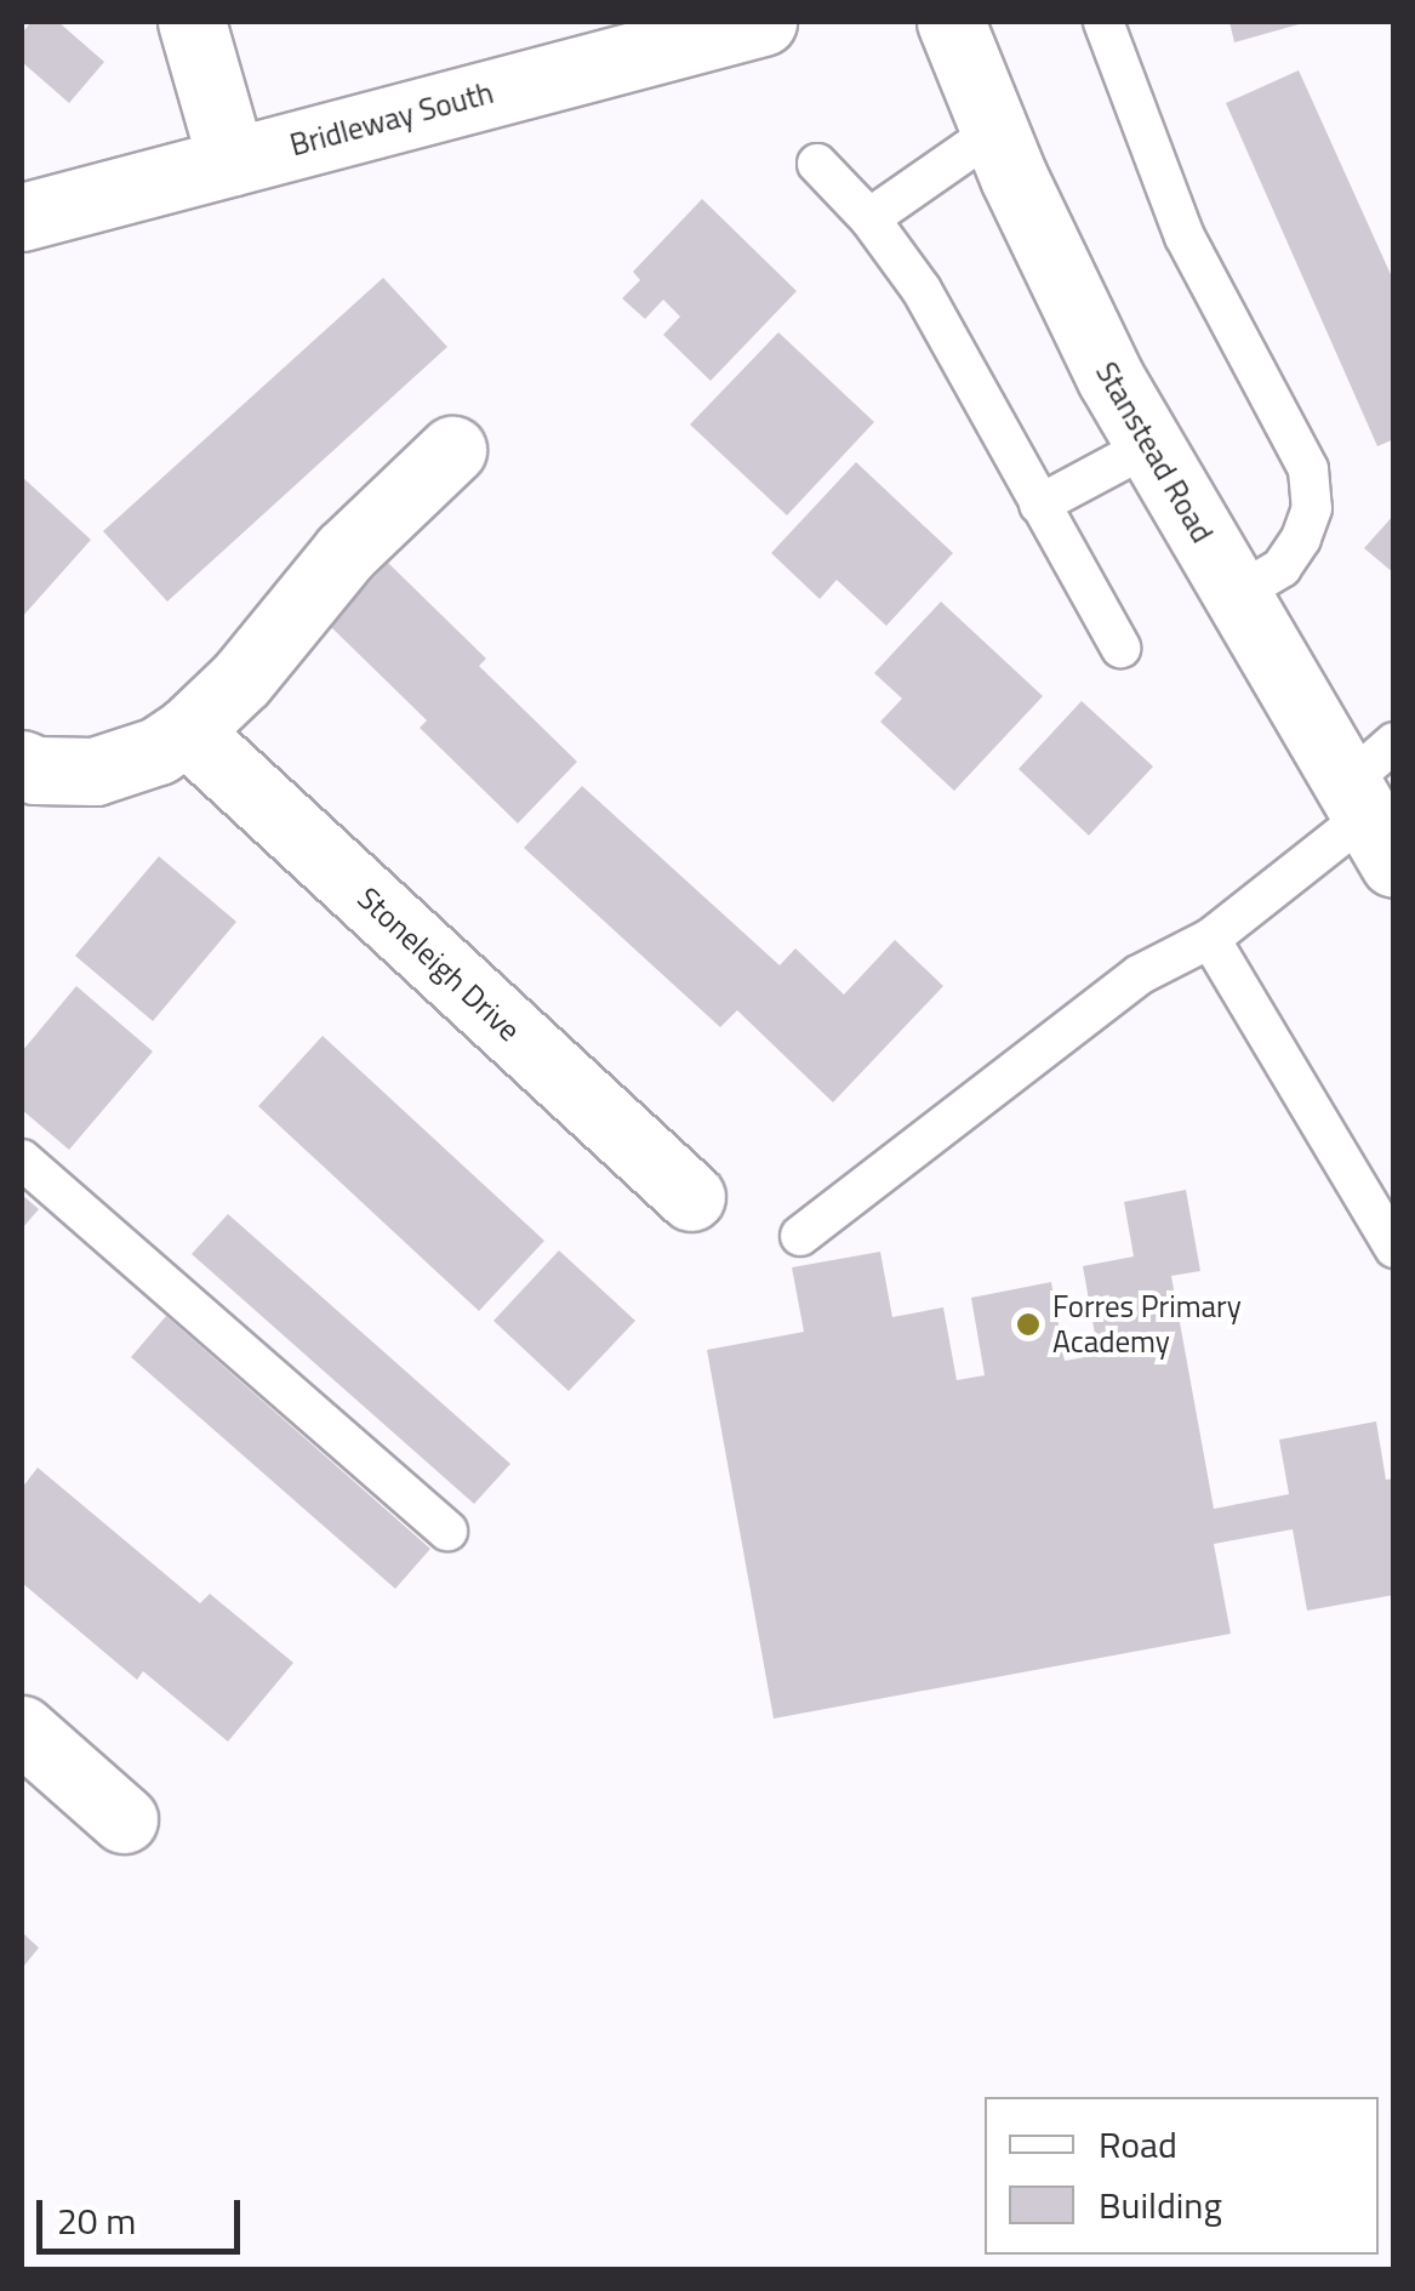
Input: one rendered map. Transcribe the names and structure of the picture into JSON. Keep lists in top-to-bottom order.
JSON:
{
  "streets": {
    "street": ["Bridleway South", "Stanstead Road", "Stoneleigh Drive"]
  },
  "places": ["Forres Primary Academy"],
  "legend": ["Road", "Building"],
  "scale_bar": "20 m"
}
